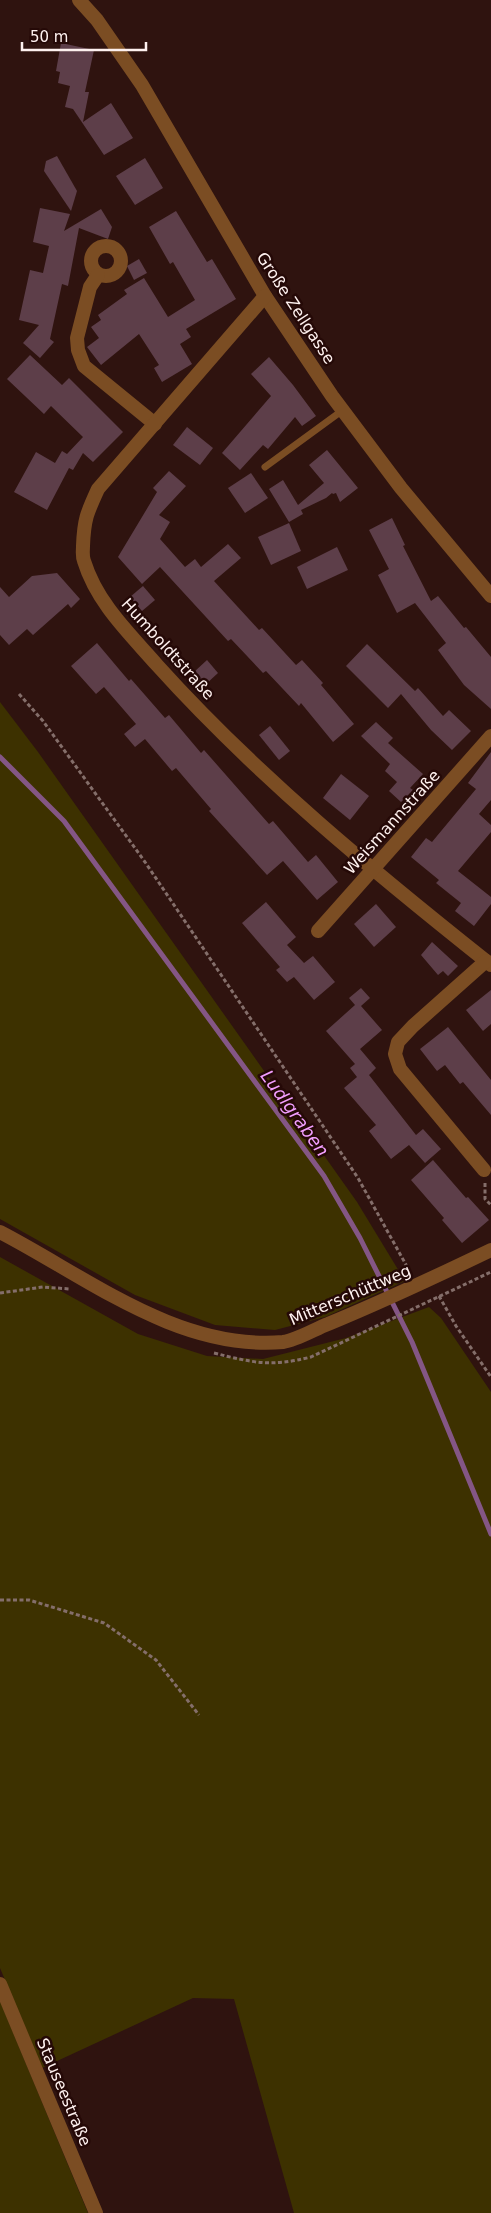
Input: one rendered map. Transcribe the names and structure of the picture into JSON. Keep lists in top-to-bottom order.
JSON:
{
  "streets": {
    "street": [
      "Große Zellgasse",
      "Humboldtstraße",
      "Weismannstraße",
      "Mitterschüttweg",
      "Stauseestraße"
    ]
  },
  "crossings": [
    ["Große Zellgasse", "Humboldtstraße"],
    ["Humboldtstraße", "Weismannstraße"]
  ],
  "water": ["Ludlgraben"],
  "scale_bar": "50 m"
}
